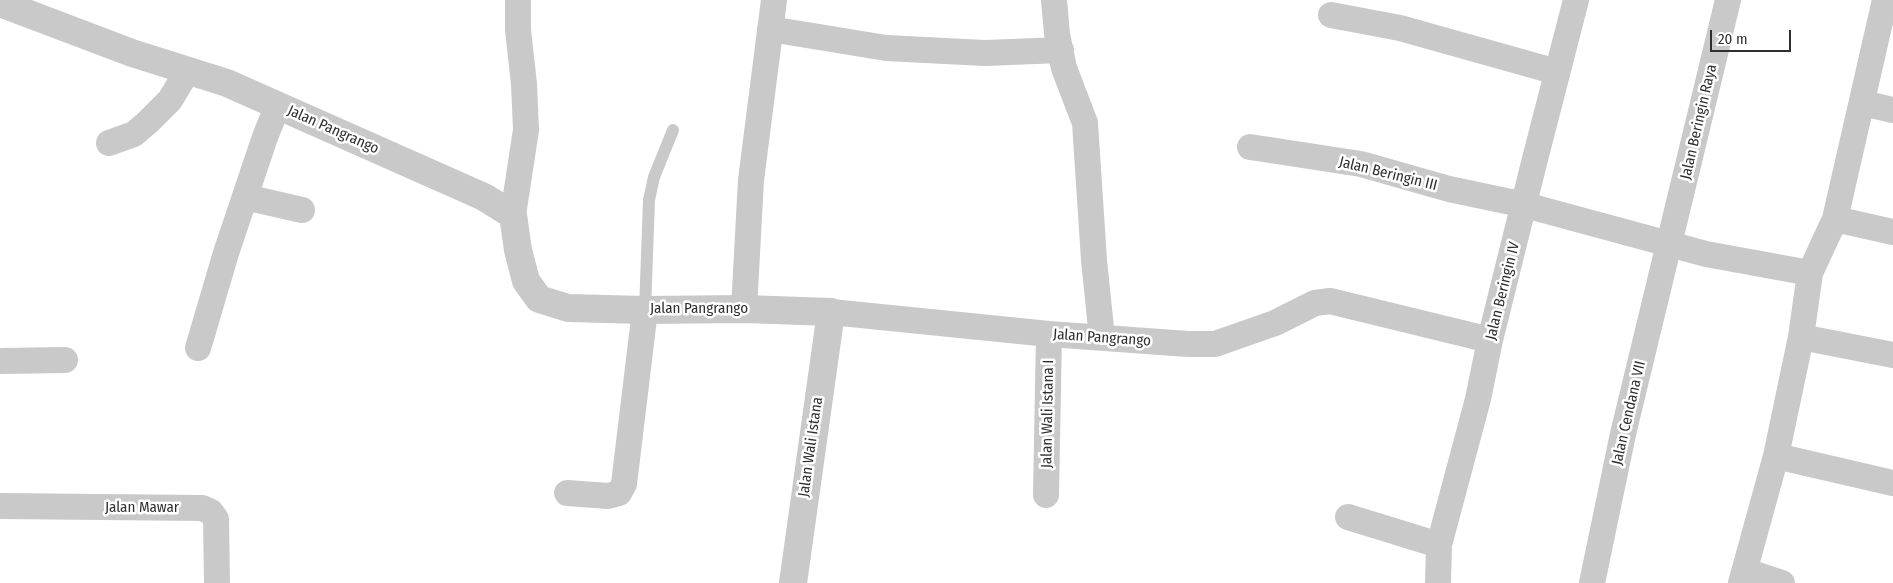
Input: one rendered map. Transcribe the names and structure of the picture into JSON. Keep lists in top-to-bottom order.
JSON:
{
  "streets": {
    "street": [
      "Jalan Beringin Raya",
      "Jalan Pangrango",
      "Jalan Beringin III",
      "Jalan Beringin IV",
      "Jalan Cendana VII",
      "Jalan Wali Istana I",
      "Jalan Wali Istana",
      "Jalan Mawar"
    ]
  },
  "crossings": [
    ["Jalan Beringin Raya", "Jalan Beringin III"],
    ["Jalan Beringin Raya", "Jalan Cendana VII"],
    ["Jalan Pangrango", "Jalan Beringin IV"],
    ["Jalan Pangrango", "Jalan Wali Istana I"],
    ["Jalan Pangrango", "Jalan Wali Istana"],
    ["Jalan Beringin III", "Jalan Beringin IV"],
    ["Jalan Beringin III", "Jalan Cendana VII"]
  ],
  "scale_bar": "20 m"
}
